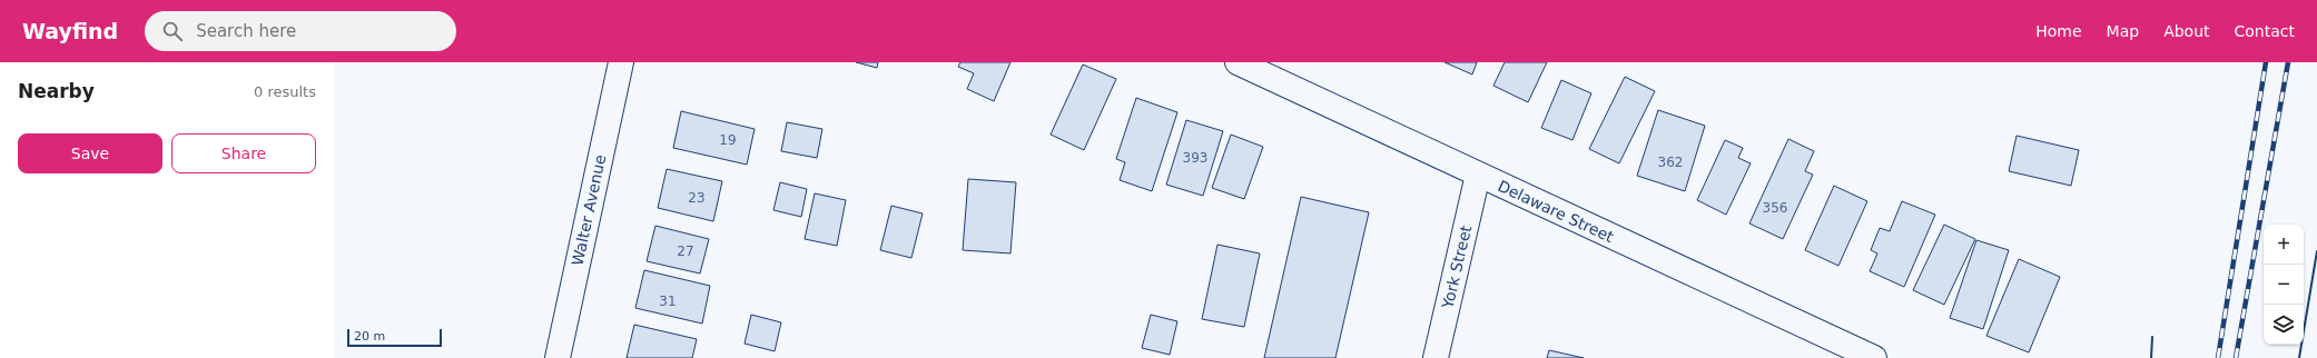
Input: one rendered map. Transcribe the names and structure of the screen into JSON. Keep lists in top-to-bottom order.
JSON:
{
  "streets": {
    "main road": ["Walter Avenue", "Delaware Street", "York Street"]
  },
  "crossings": [
    ["Delaware Street", "York Street"]
  ],
  "house_numbers": [
    "19",
    "393",
    "362",
    "23",
    "356",
    "27",
    "31"
  ],
  "scale_bar": "20 m",
  "page": {
    "header": "Wayfind",
    "search": "Search here",
    "nav": [
      "Home",
      "Map",
      "About",
      "Contact"
    ],
    "heading": ["Nearby", "0 results"],
    "buttons": ["Save", "Share"],
    "map_buttons": ["+", "−"],
    "scale": "20 m"
  }
}
